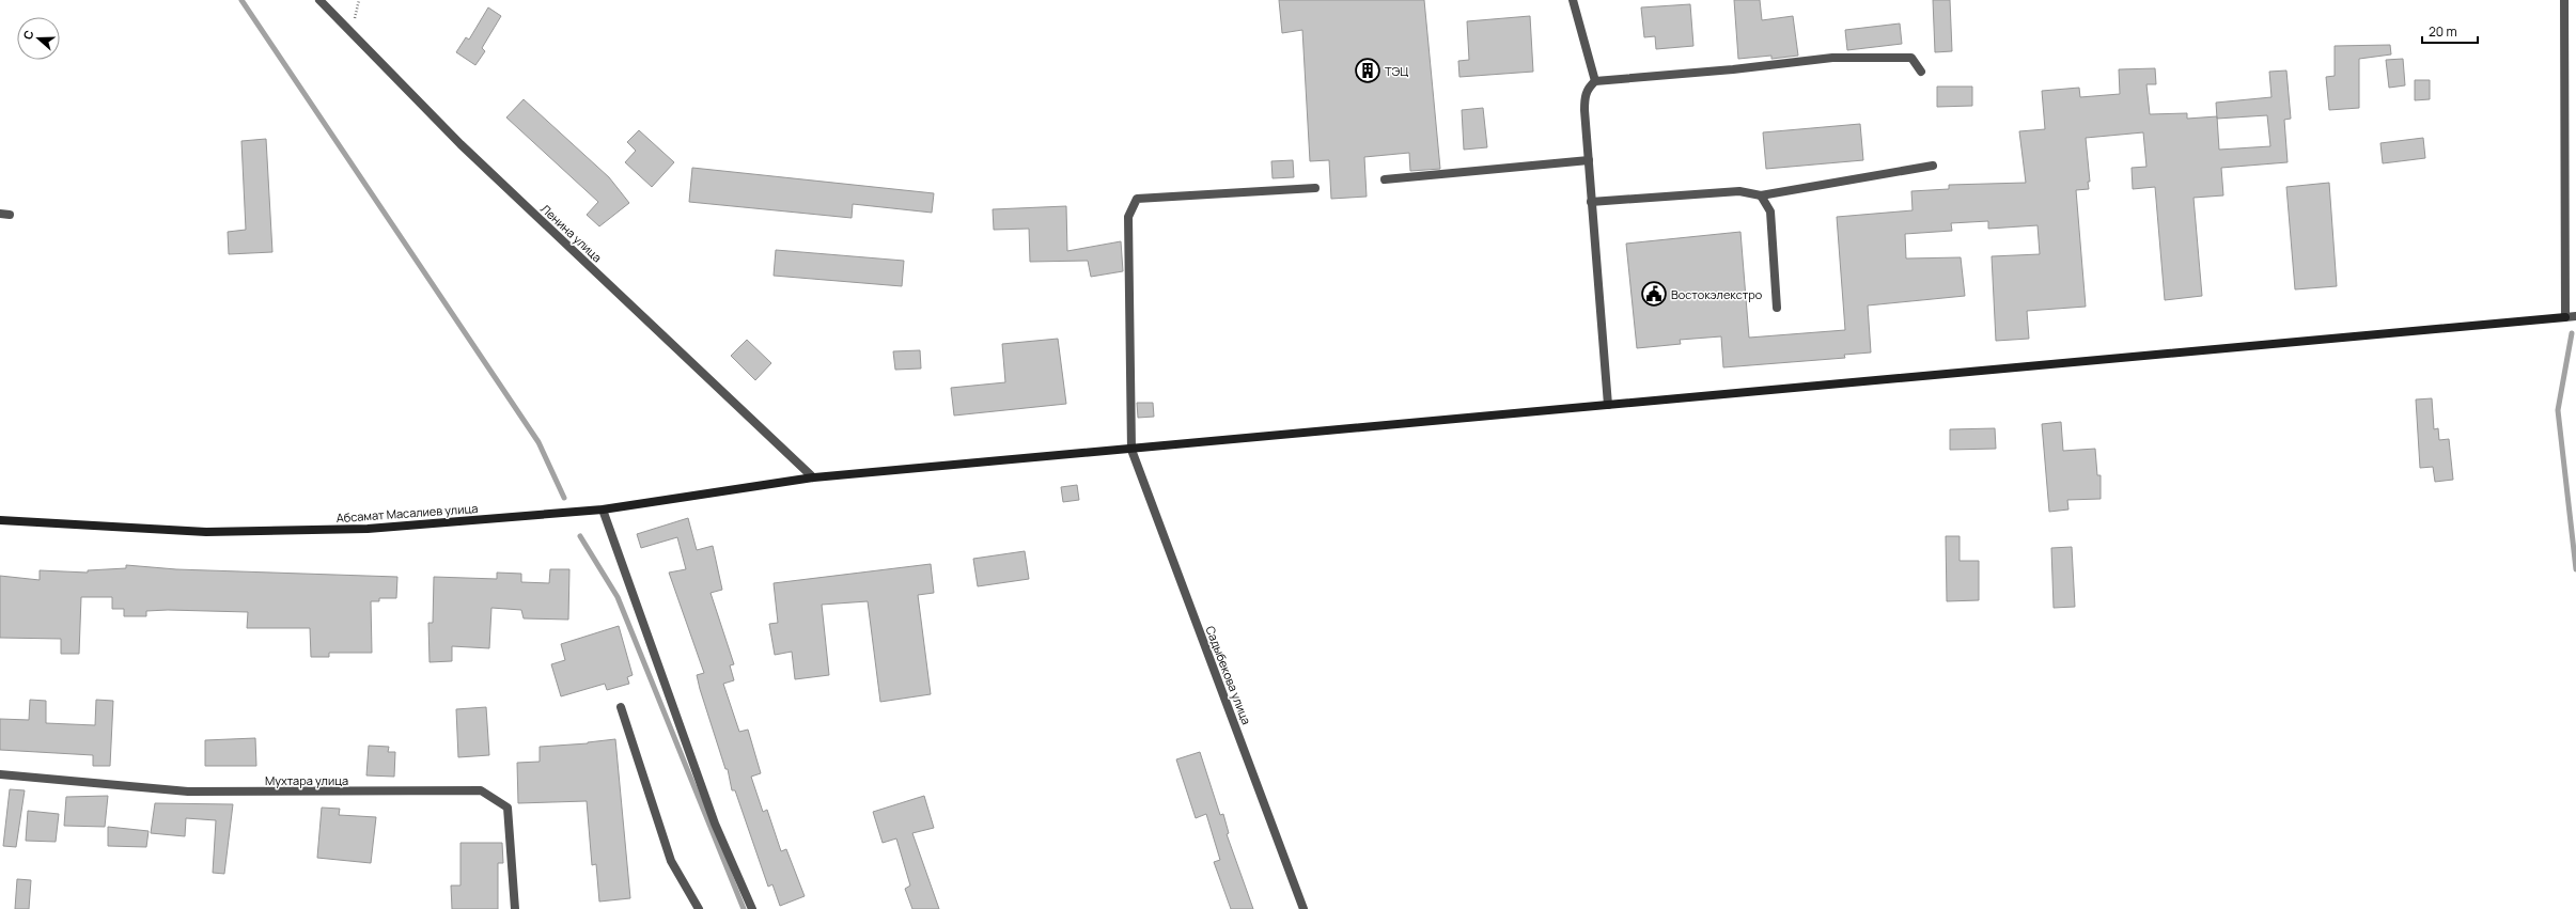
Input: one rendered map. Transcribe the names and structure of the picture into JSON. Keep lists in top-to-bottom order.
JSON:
{
  "streets": {
    "street": [
      "Ленина улица",
      "Абсамат Масалиев улица",
      "Садыбекова улица",
      "Мухтара улица"
    ]
  },
  "crossings": [
    ["Ленина улица", "Абсамат Масалиев улица"],
    ["Абсамат Масалиев улица", "Садыбекова улица"]
  ],
  "places": {
    "building": ["ТЭЦ"],
    "public building": ["Востокэлекстро"]
  },
  "scale_bar": "20 m",
  "north": "left"
}
